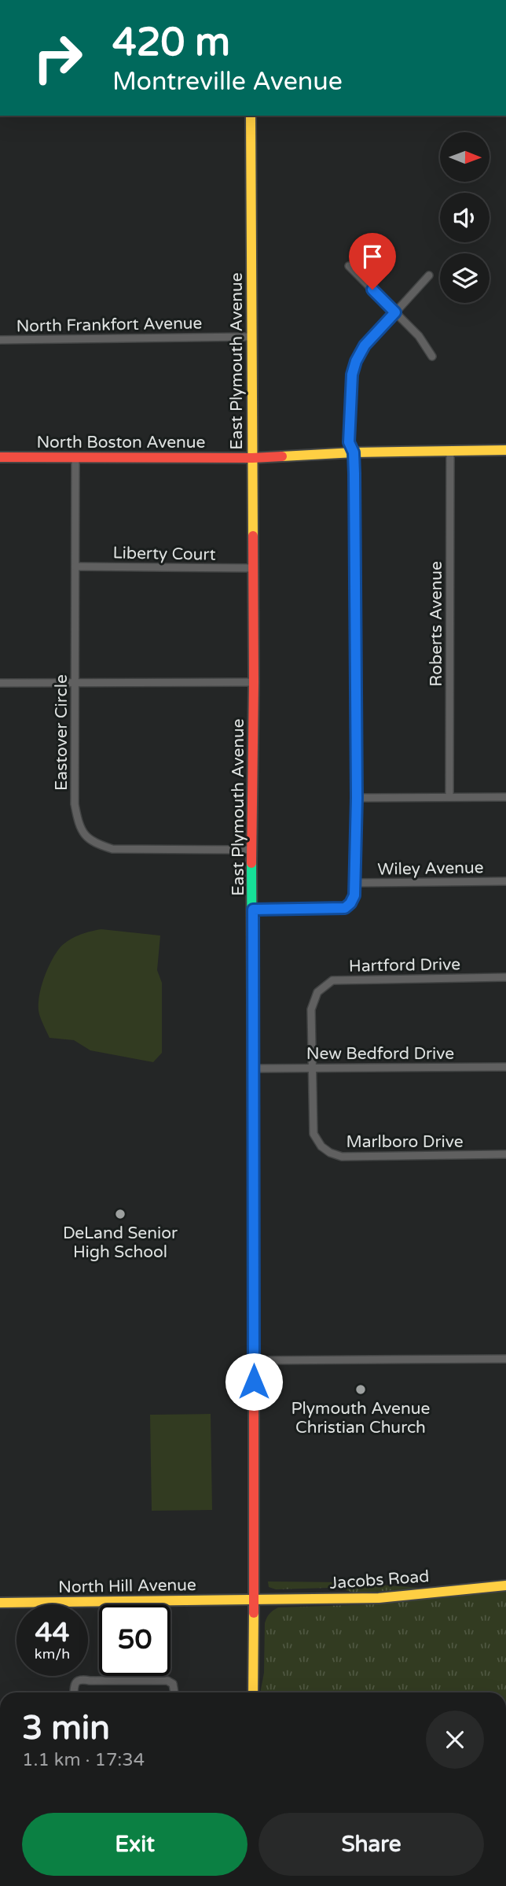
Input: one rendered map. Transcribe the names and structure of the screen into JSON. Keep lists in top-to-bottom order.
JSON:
{
  "streets": {
    "main road": [
      "East Plymouth Avenue",
      "North Boston Avenue",
      "Jacobs Road",
      "North Hill Avenue"
    ],
    "street": [
      "North Frankfort Avenue",
      "Liberty Court",
      "Roberts Avenue",
      "Eastover Circle",
      "Wiley Avenue",
      "Hartford Drive",
      "New Bedford Drive",
      "Marlboro Drive"
    ]
  },
  "crossings": [
    ["North Frankfort Avenue", "East Plymouth Avenue"],
    ["East Plymouth Avenue", "North Boston Avenue"],
    ["East Plymouth Avenue", "Liberty Court"],
    ["East Plymouth Avenue", "Eastover Circle"],
    ["East Plymouth Avenue", "New Bedford Drive"],
    ["East Plymouth Avenue", "Jacobs Road"],
    ["East Plymouth Avenue", "North Hill Avenue"],
    ["North Boston Avenue", "Roberts Avenue"],
    ["North Boston Avenue", "Eastover Circle"],
    ["Liberty Court", "Eastover Circle"],
    ["Hartford Drive", "New Bedford Drive"],
    ["Hartford Drive", "Marlboro Drive"],
    ["New Bedford Drive", "Marlboro Drive"],
    ["Jacobs Road", "North Hill Avenue"]
  ],
  "places": ["DeLand Senior High School", "Plymouth Avenue Christian Church"],
  "north": "right",
  "page": {
    "turn": ["420 m", "Montreville Avenue"],
    "speed": "44 km/h",
    "limit": "50",
    "heading": ["3 min", "1.1 km · 17:34"],
    "buttons": ["Exit", "Share"]
  }
}
